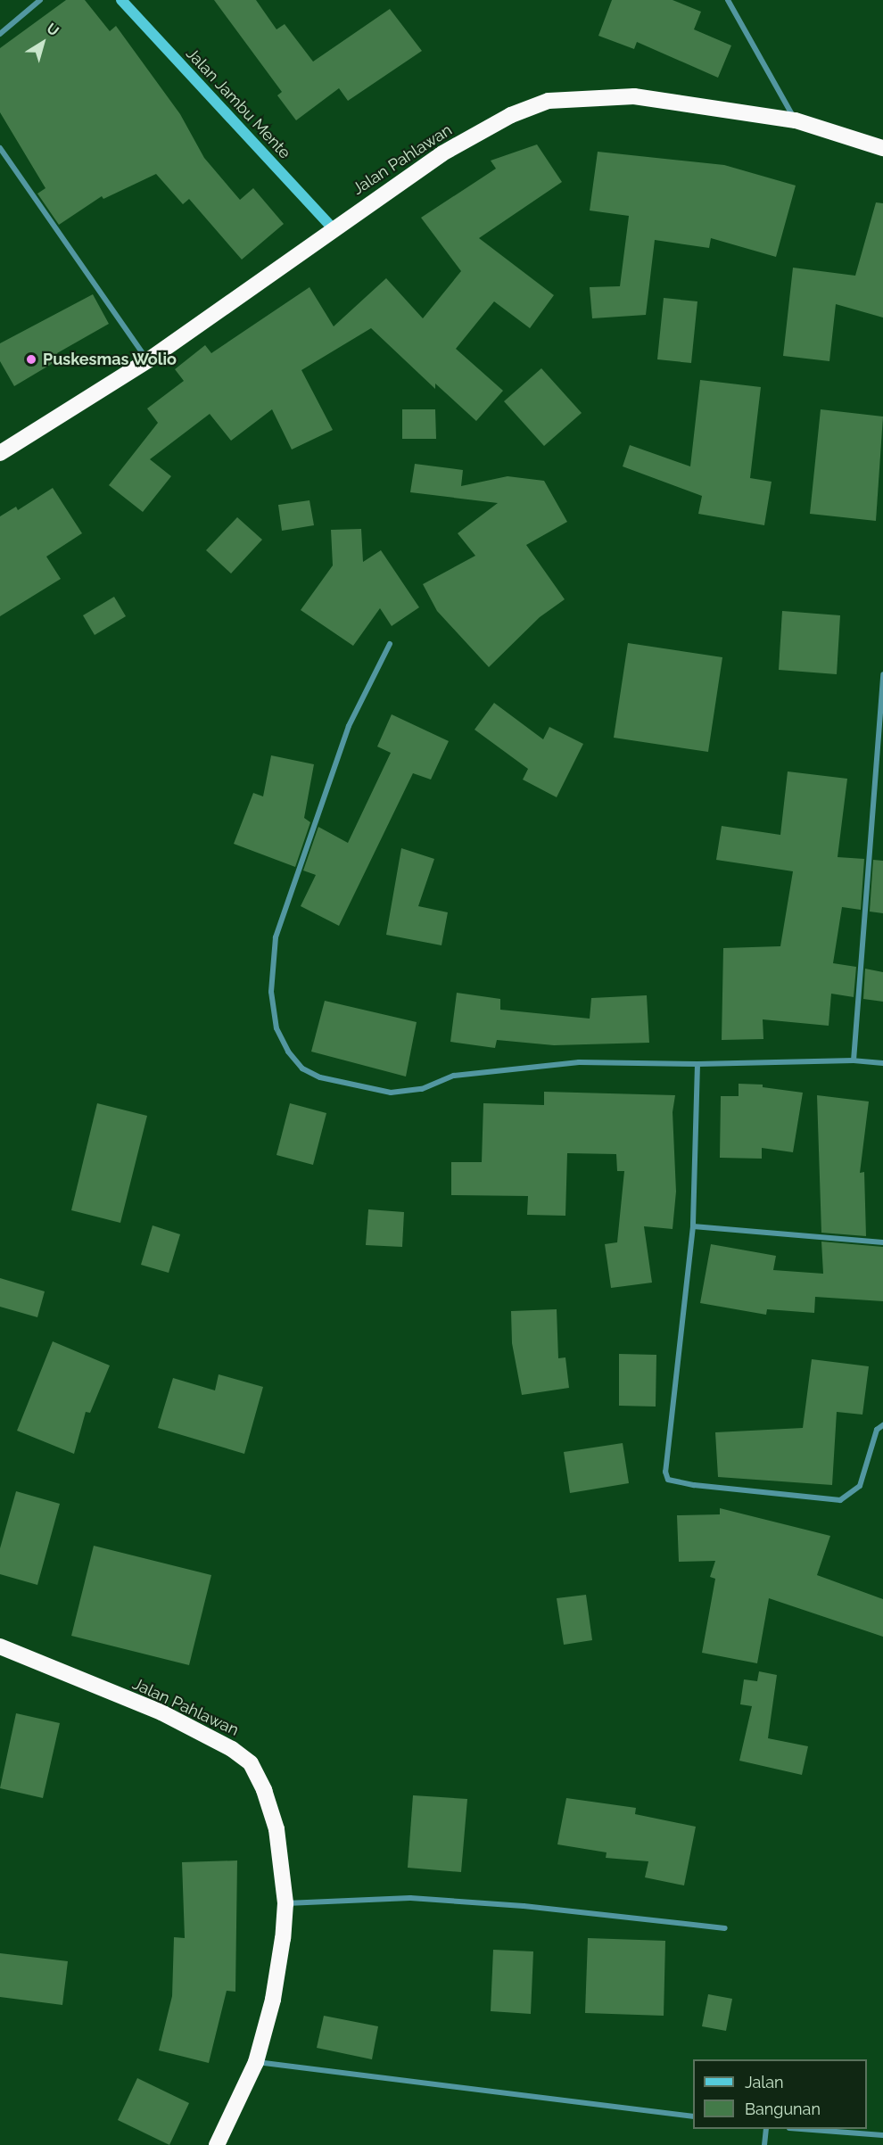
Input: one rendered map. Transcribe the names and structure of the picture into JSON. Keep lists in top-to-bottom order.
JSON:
{
  "streets": {
    "highway": ["Jalan Pahlawan"],
    "main road": ["Jalan Jambu Mente"]
  },
  "crossings": [
    ["Jalan Jambu Mente", "Jalan Pahlawan"]
  ],
  "places": ["Puskesmas Wolio"],
  "legend": ["Jalan", "Bangunan"],
  "north": "top right"
}
